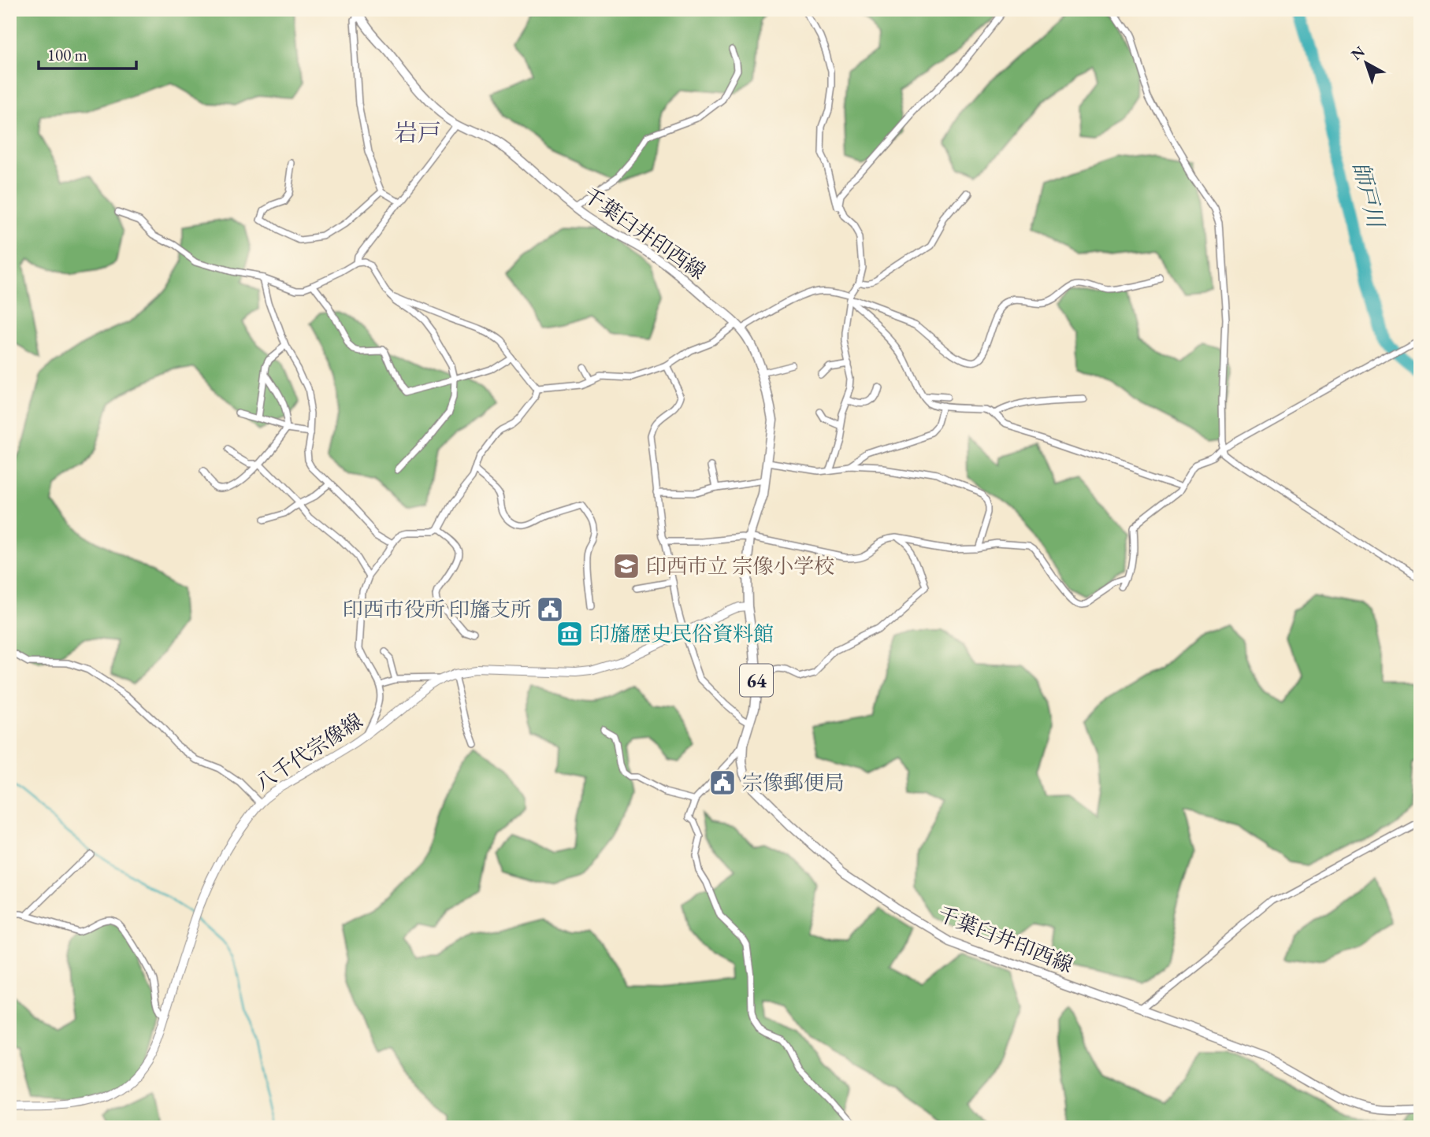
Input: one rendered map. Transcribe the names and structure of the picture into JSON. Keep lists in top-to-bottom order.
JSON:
{
  "streets": {
    "main road": ["千葉臼井印西線", "64", "八千代宗像線"]
  },
  "crossings": [
    ["千葉臼井印西線", "八千代宗像線"]
  ],
  "districts": ["岩戸"],
  "water": ["師戸川"],
  "places": {
    "school or university": ["印西市立 宗像小学校"],
    "public building": ["印西市役所 印旛支所", "宗像郵便局"],
    "museum": ["印旛歴史民俗資料館"]
  },
  "scale_bar": "100 m",
  "north": "top left"
}
